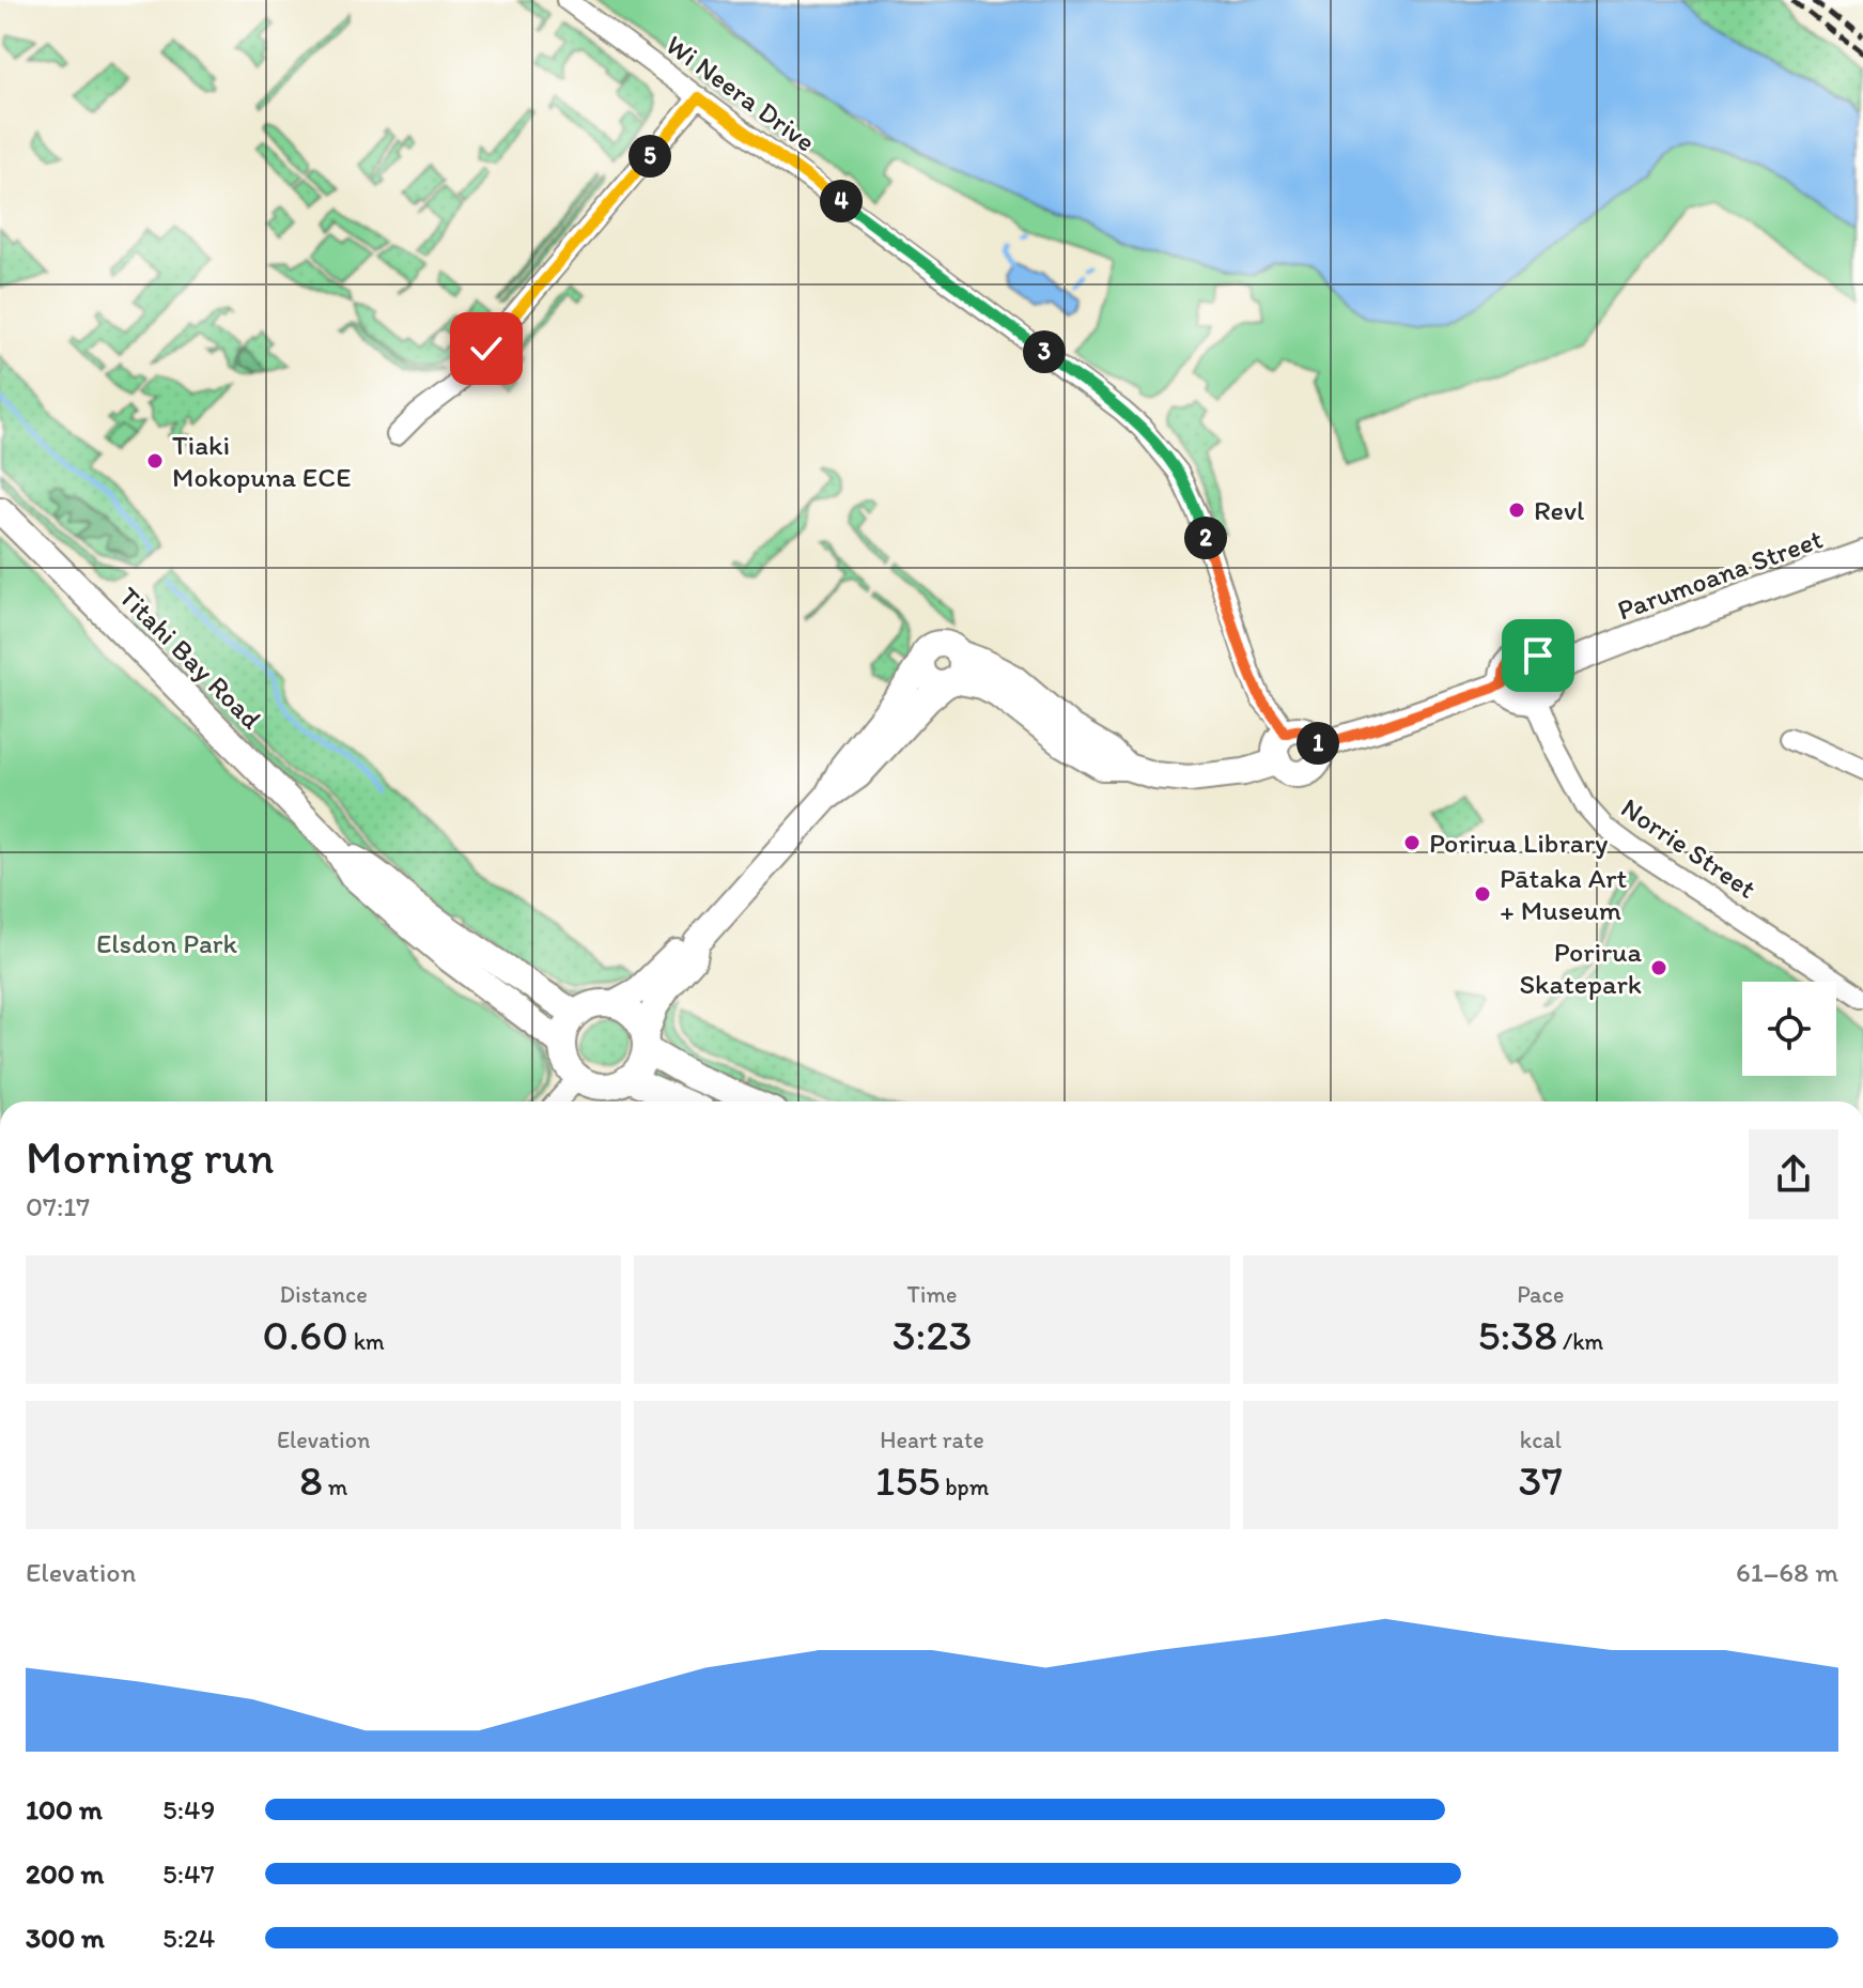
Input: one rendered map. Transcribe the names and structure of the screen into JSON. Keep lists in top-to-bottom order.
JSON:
{
  "streets": {
    "main road": ["Parumoana Street", "Titahi Bay Road"],
    "street": ["Wi Neera Drive", "Norrie Street"]
  },
  "crossings": [
    ["Parumoana Street", "Norrie Street"]
  ],
  "parks": ["Elsdon Park"],
  "places": [
    "Tiaki Mokopuna ECE",
    "Revl",
    "Porirua Library",
    "Pātaka Art + Museum",
    "Porirua Skatepark"
  ],
  "page": {
    "pins": [
      "5",
      "4",
      "3",
      "2",
      "1"
    ],
    "heading": ["Morning run", "07:17"],
    "stats": [
      ["Distance", "0.60 km"],
      ["Time", "3:23"],
      ["Pace", "5:38 /km"],
      ["Elevation", "8 m"],
      ["Heart rate", "155 bpm"],
      ["kcal", "37"]
    ],
    "chart": ["Elevation", "61–68 m"],
    "list": [
      {
        "name": "100 m",
        "note": "5:49"
      },
      {
        "name": "200 m",
        "note": "5:47"
      },
      {
        "name": "300 m",
        "note": "5:24"
      }
    ]
  }
}
